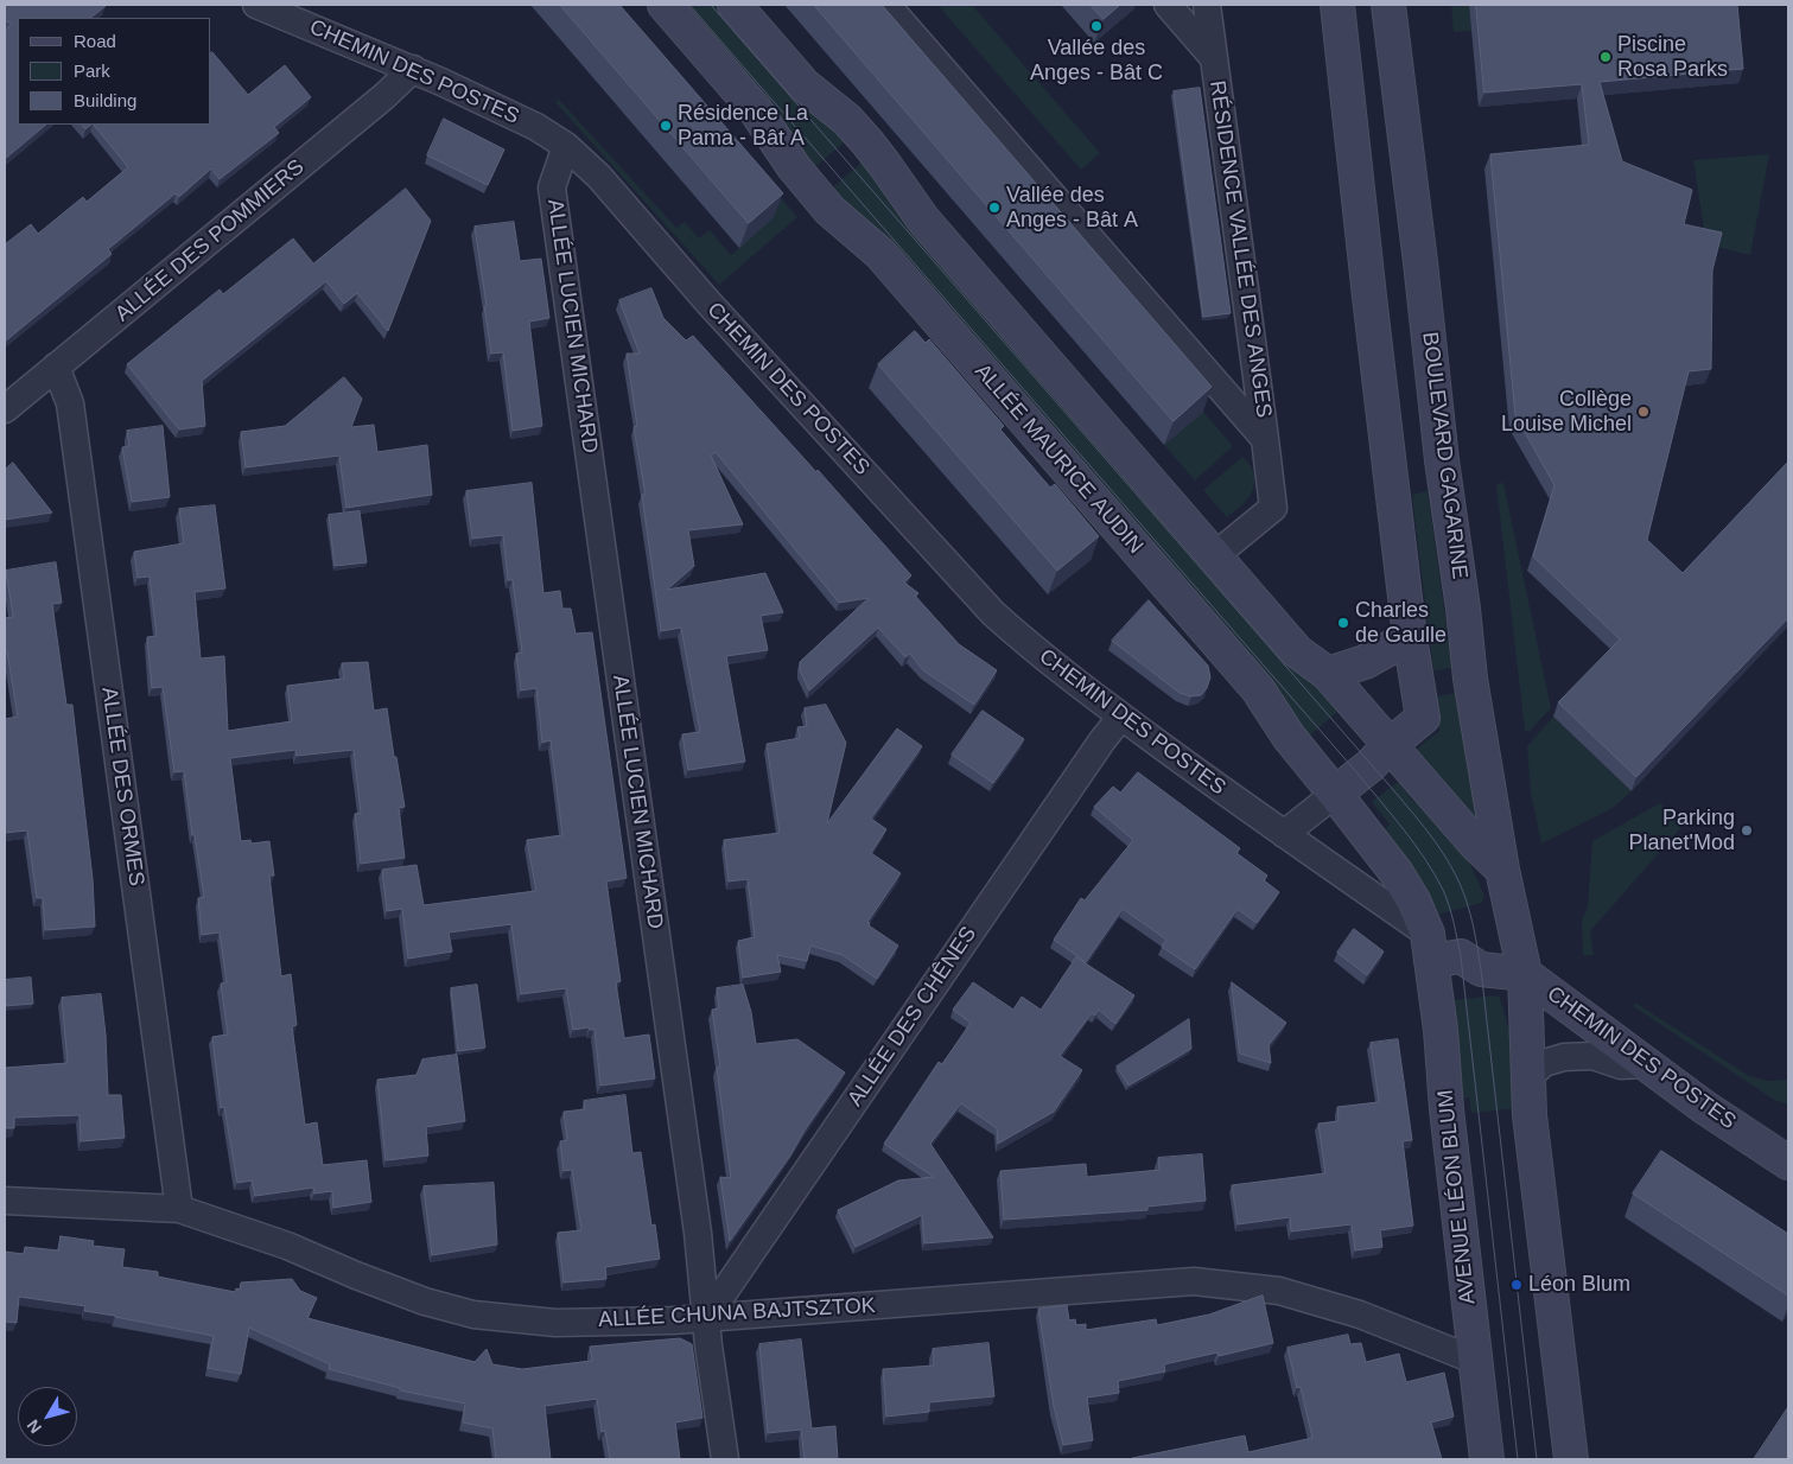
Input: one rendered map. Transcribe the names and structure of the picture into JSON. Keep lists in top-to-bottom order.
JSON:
{
  "streets": {
    "main road": [
      "CHEMIN DES POSTES",
      "BOULEVARD GAGARINE",
      "ALLÉE MAURICE AUDIN",
      "AVENUE LÉON BLUM"
    ],
    "street": [
      "ALLÉE DES POMMIERS",
      "RÉSIDENCE VALLÉE DES ANGES",
      "ALLÉE LUCIEN MICHARD",
      "ALLÉE DES ORMES",
      "ALLÉE DES CHÊNES",
      "ALLÉE CHUNA BAJTSZTOK"
    ]
  },
  "crossings": [
    ["CHEMIN DES POSTES", "ALLÉE DES POMMIERS"],
    ["CHEMIN DES POSTES", "ALLÉE LUCIEN MICHARD"],
    ["CHEMIN DES POSTES", "BOULEVARD GAGARINE"],
    ["CHEMIN DES POSTES", "ALLÉE MAURICE AUDIN"],
    ["CHEMIN DES POSTES", "ALLÉE DES CHÊNES"],
    ["CHEMIN DES POSTES", "AVENUE LÉON BLUM"],
    ["ALLÉE DES POMMIERS", "ALLÉE DES ORMES"],
    ["ALLÉE LUCIEN MICHARD", "ALLÉE DES CHÊNES"],
    ["ALLÉE LUCIEN MICHARD", "ALLÉE CHUNA BAJTSZTOK"],
    ["ALLÉE MAURICE AUDIN", "AVENUE LÉON BLUM"],
    ["ALLÉE DES ORMES", "ALLÉE CHUNA BAJTSZTOK"],
    ["ALLÉE DES CHÊNES", "ALLÉE CHUNA BAJTSZTOK"],
    ["AVENUE LÉON BLUM", "ALLÉE CHUNA BAJTSZTOK"]
  ],
  "places": [
    "Vallée des Anges - Bât C",
    "Piscine Rosa Parks",
    "Résidence La Pama - Bât A",
    "Vallée des Anges - Bât A",
    "Collège Louise Michel",
    "Charles de Gaulle",
    "Parking Planet'Mod",
    "Léon Blum"
  ],
  "legend": ["Road", "Park", "Building"],
  "north": "bottom left"
}
